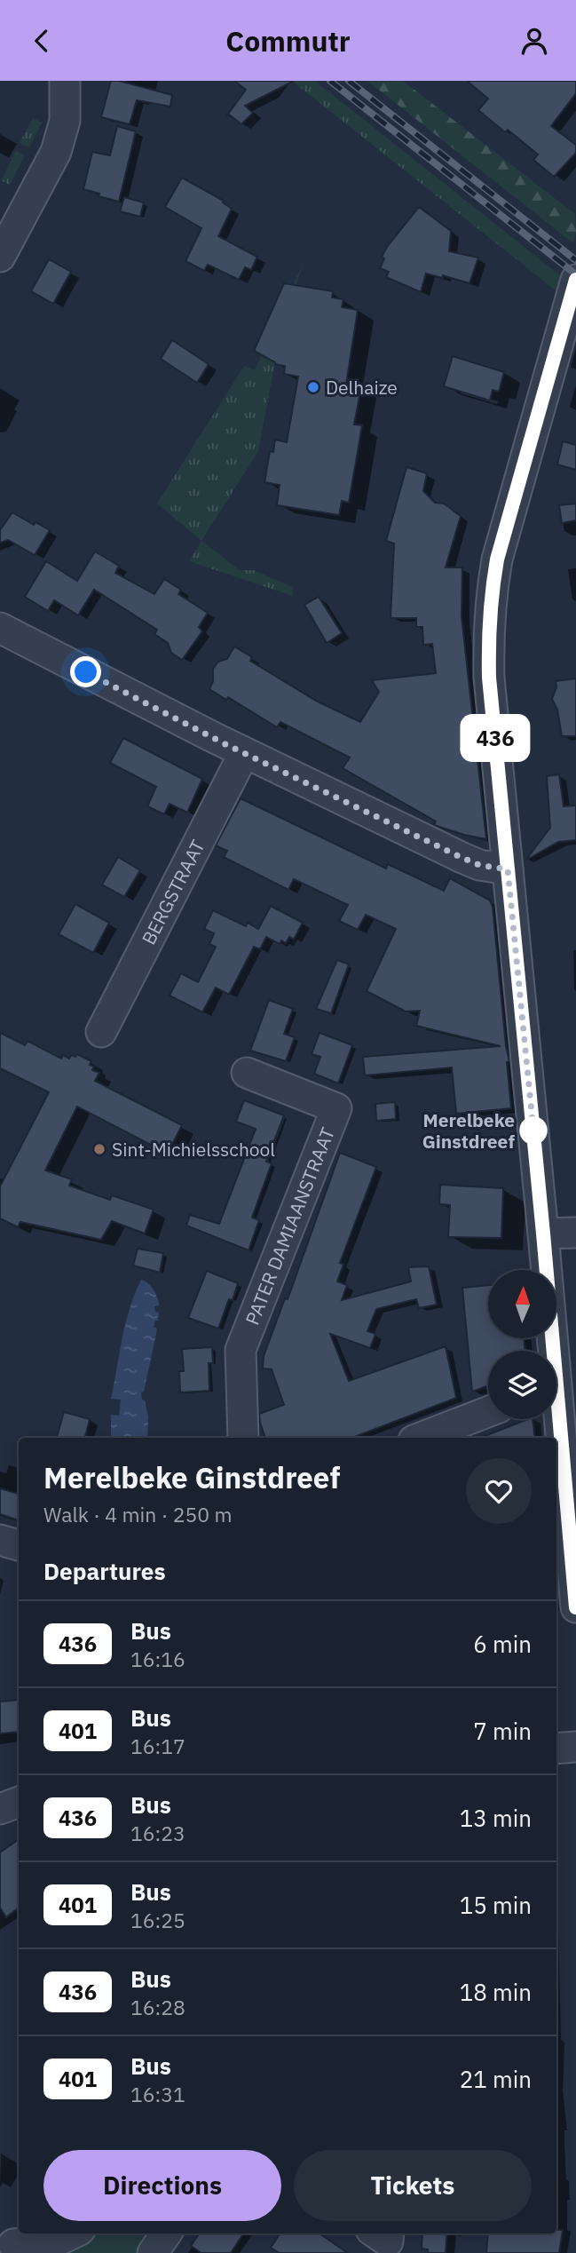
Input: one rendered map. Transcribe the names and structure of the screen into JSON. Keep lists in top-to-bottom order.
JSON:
{
  "streets": {
    "street": ["BERGSTRAAT", "PATER DAMIAANSTRAAT"]
  },
  "places": ["Delhaize", "Merelbeke Ginstdreef", "Sint-Michielsschool"],
  "lines": ["bus line 436"],
  "north": "top",
  "page": {
    "header": "Commutr",
    "on_map": "436",
    "heading": [
      ["Merelbeke Ginstdreef", "Walk · 4 min · 250 m"],
      "Departures"
    ],
    "list": [
      {
        "mark": "436",
        "name": "Bus",
        "note": "16:16",
        "value": "6 min"
      },
      {
        "mark": "401",
        "name": "Bus",
        "note": "16:17",
        "value": "7 min"
      },
      {
        "mark": "436",
        "name": "Bus",
        "note": "16:23",
        "value": "13 min"
      },
      {
        "mark": "401",
        "name": "Bus",
        "note": "16:25",
        "value": "15 min"
      },
      {
        "mark": "436",
        "name": "Bus",
        "note": "16:28",
        "value": "18 min"
      },
      {
        "mark": "401",
        "name": "Bus",
        "note": "16:31",
        "value": "21 min"
      }
    ],
    "buttons": ["Directions", "Tickets"]
  }
}
